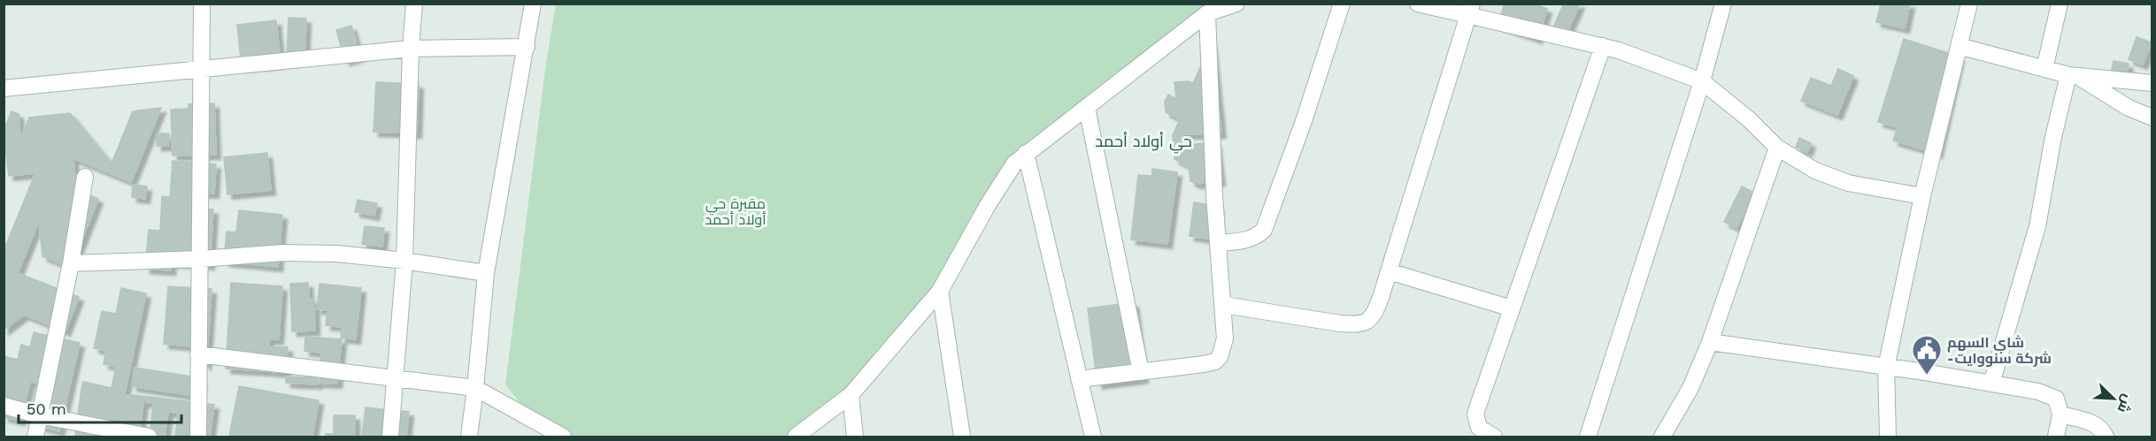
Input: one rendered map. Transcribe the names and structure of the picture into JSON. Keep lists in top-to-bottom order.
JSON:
{
  "districts": ["حي أولاد أحمد"],
  "parks": ["مقبرة حي أولاد أحمد"],
  "places": {
    "public building": ["شاي السهم -شركة سنووايت"]
  },
  "scale_bar": "50 m",
  "north": "bottom right"
}
